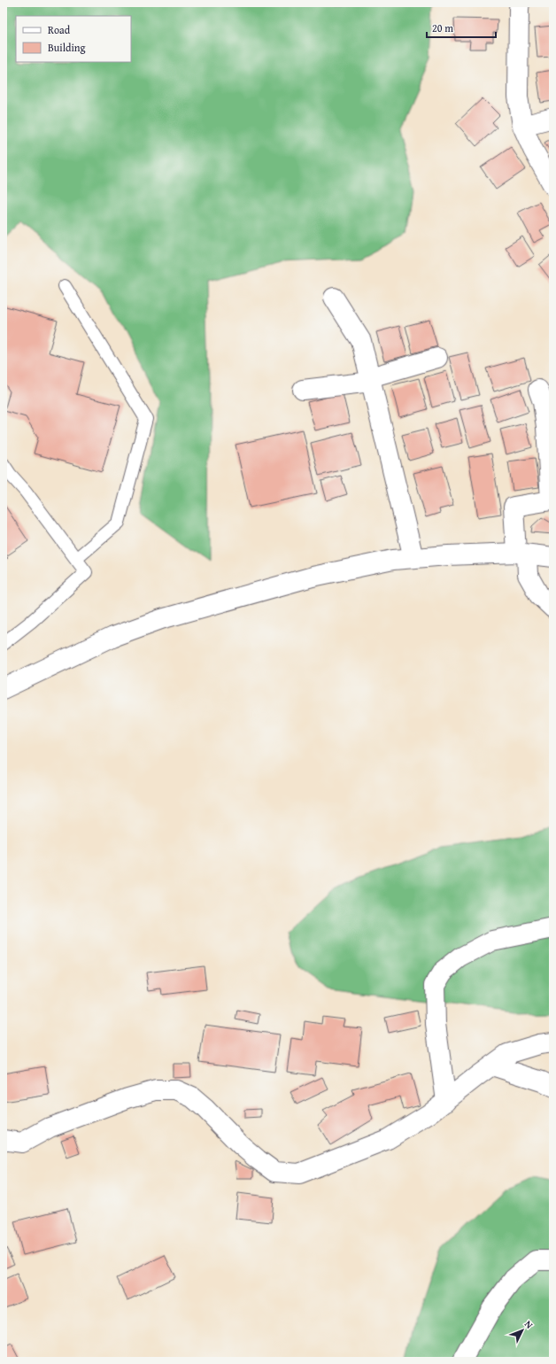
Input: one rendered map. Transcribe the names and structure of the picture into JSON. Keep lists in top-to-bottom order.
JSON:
{
  "legend": ["Road", "Building"],
  "scale_bar": "20 m",
  "north": "top right"
}
